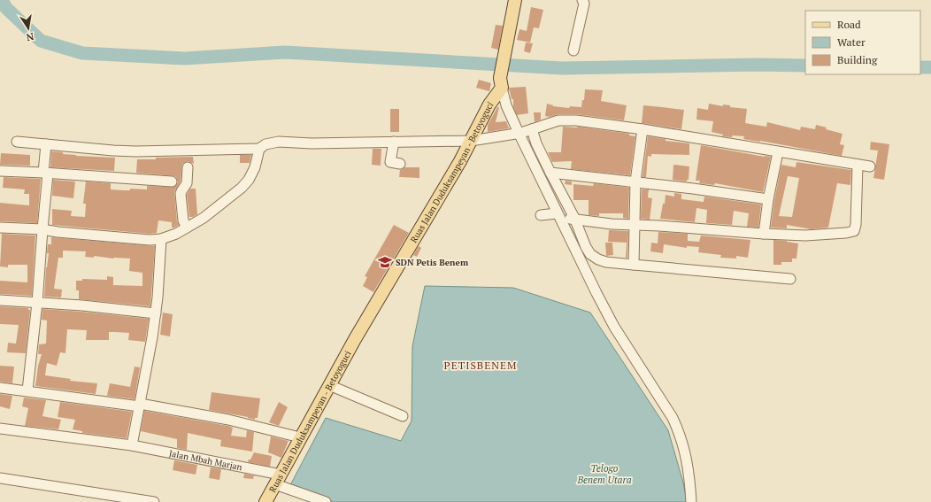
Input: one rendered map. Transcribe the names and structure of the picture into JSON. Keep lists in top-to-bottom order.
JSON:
{
  "streets": {
    "main road": ["Ruas Jalan Duduksampeyan - Betoyoguci"],
    "street": ["Jalan Mbah Marjan"]
  },
  "crossings": [
    ["Ruas Jalan Duduksampeyan - Betoyoguci", "Jalan Mbah Marjan"]
  ],
  "districts": ["PETISBENEM"],
  "water": ["Telogo Benem Utara"],
  "places": {
    "school or university": ["SDN Petis Benem"]
  },
  "legend": ["Road", "Water", "Building"],
  "north": "bottom"
}
